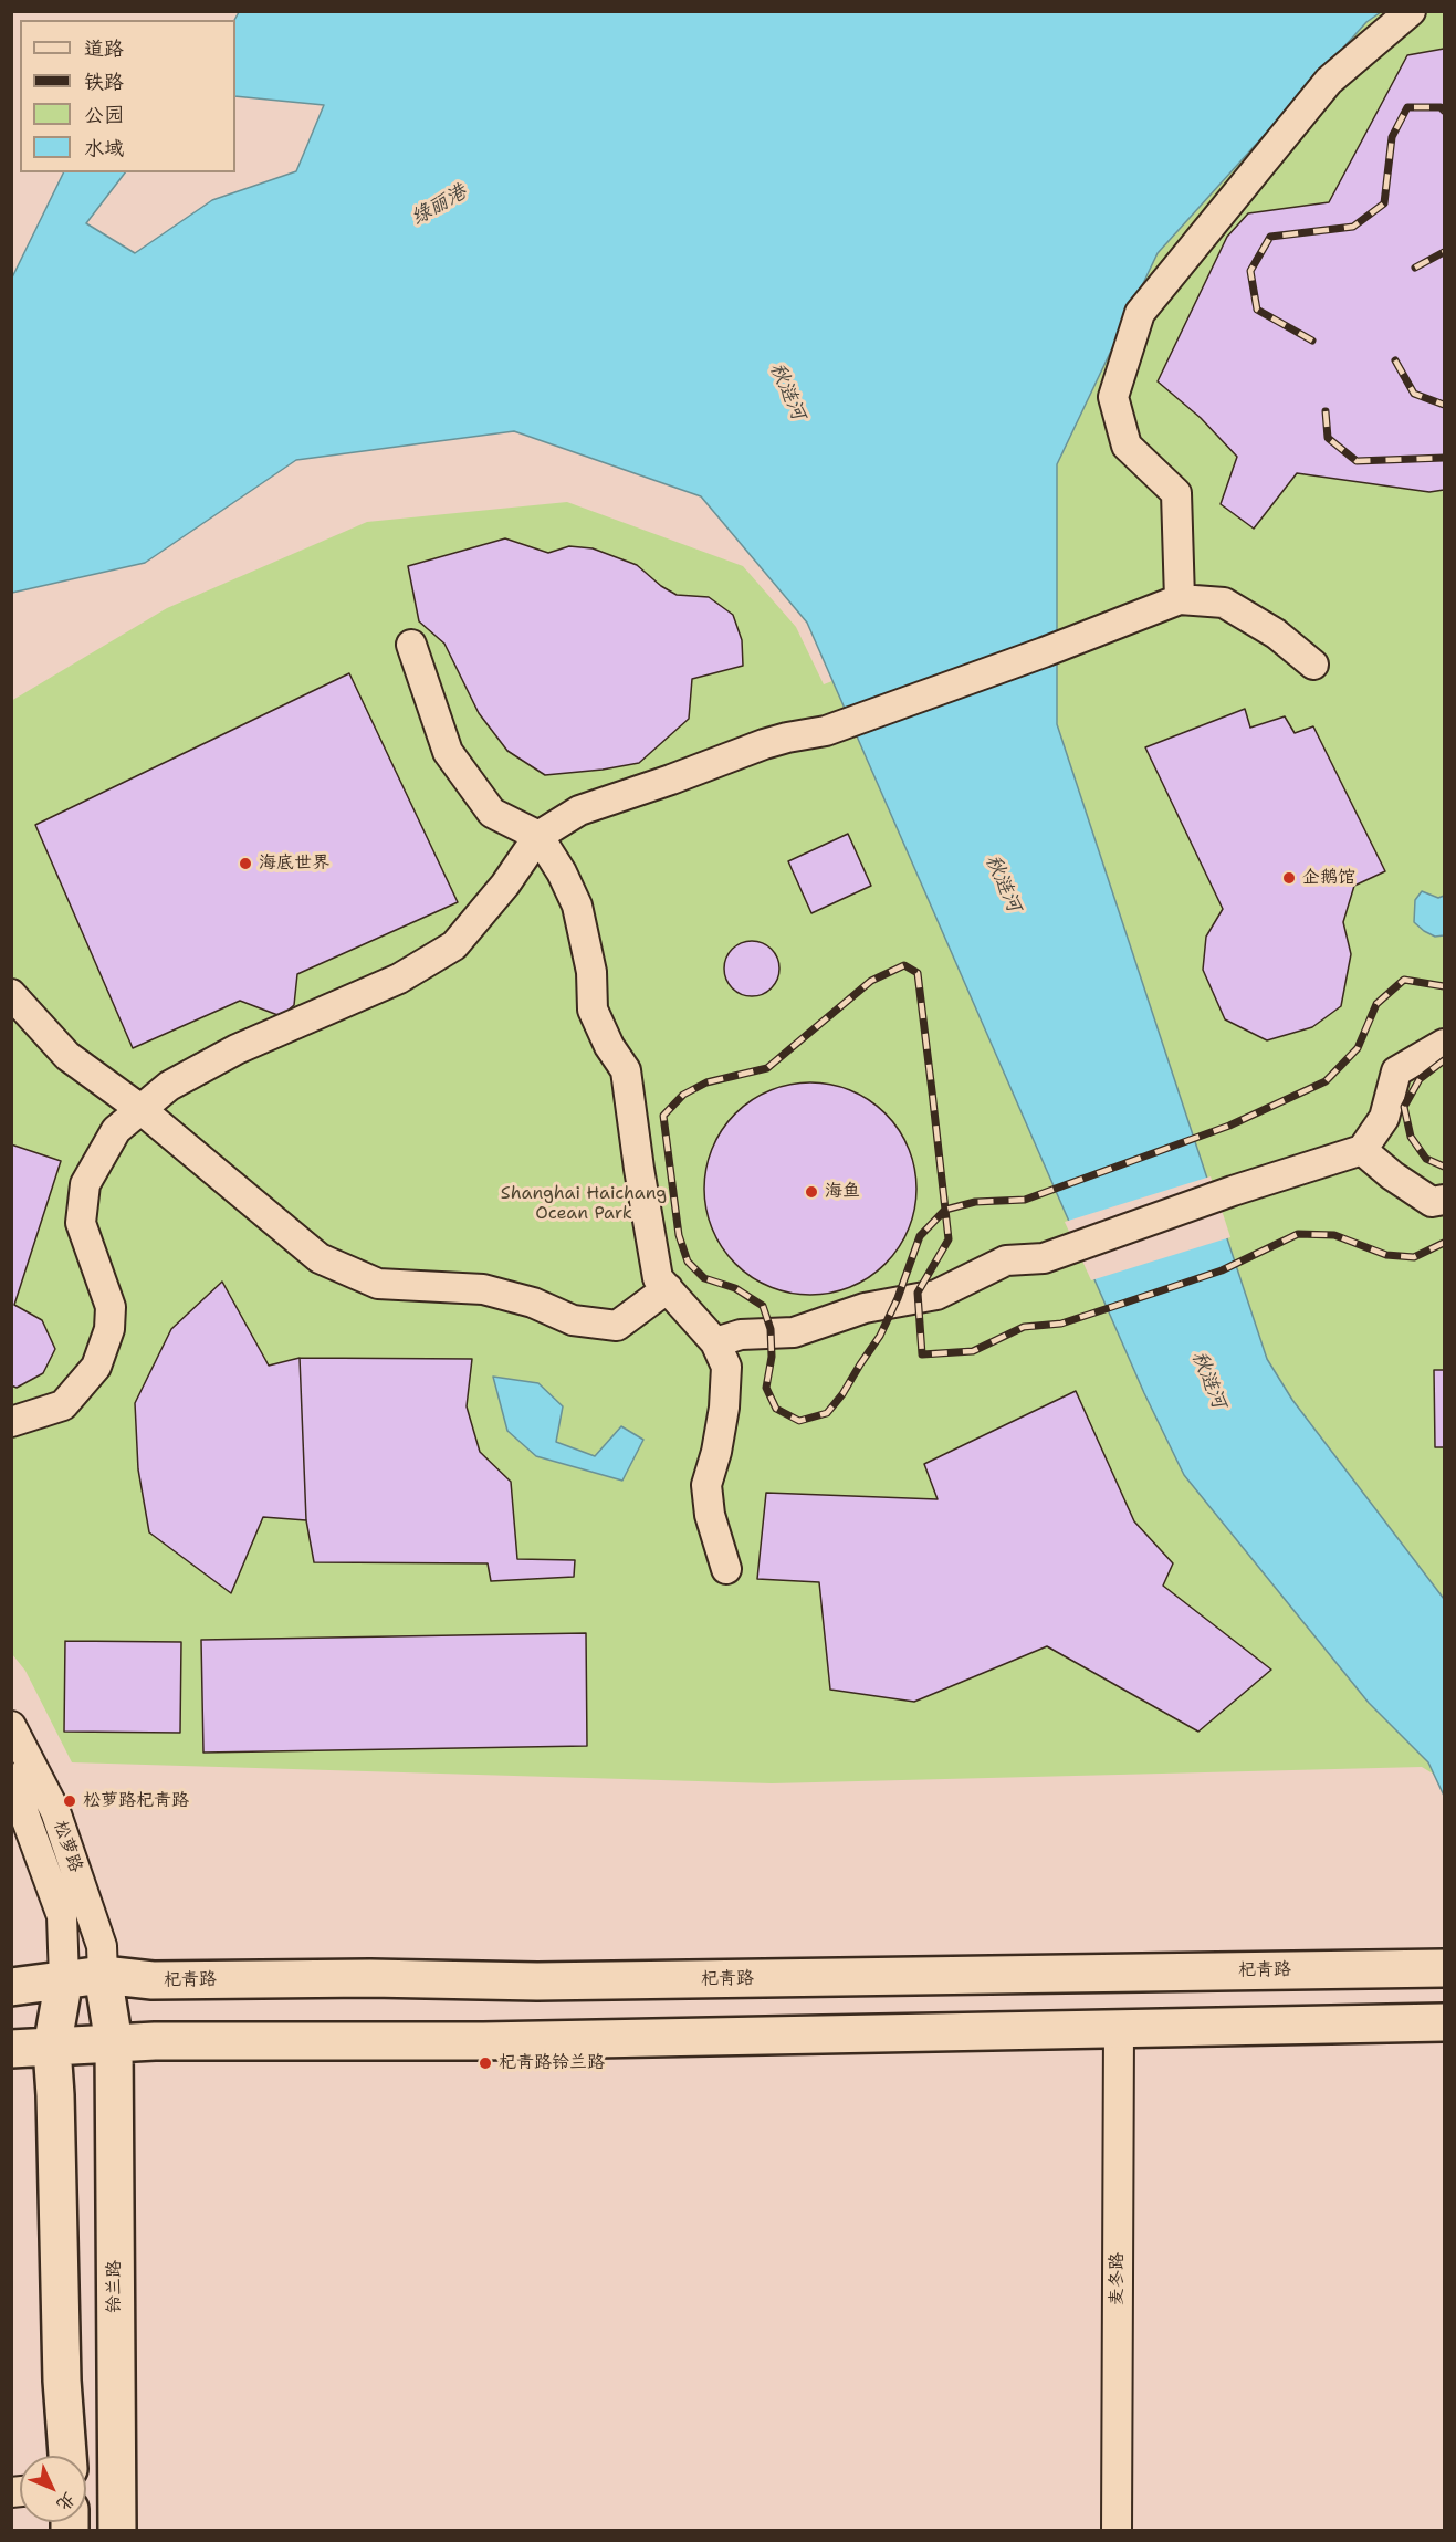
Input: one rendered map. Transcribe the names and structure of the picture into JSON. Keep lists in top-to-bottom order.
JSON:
{
  "streets": {
    "main road": ["杞青路", "铃兰路"],
    "street": ["松萝路", "麦冬路"]
  },
  "crossings": [
    ["松萝路", "杞青路"],
    ["松萝路", "铃兰路"],
    ["杞青路", "铃兰路"]
  ],
  "water": ["绿丽港", "秋涟河"],
  "parks": ["Shanghai Haichang Ocean Park"],
  "places": [
    "海底世界",
    "企鹅馆",
    "海鱼",
    "松萝路杞青路",
    "杞青路铃兰路"
  ],
  "legend": [
    "道路",
    "铁路",
    "公园",
    "水域"
  ],
  "north": "bottom right"
}
